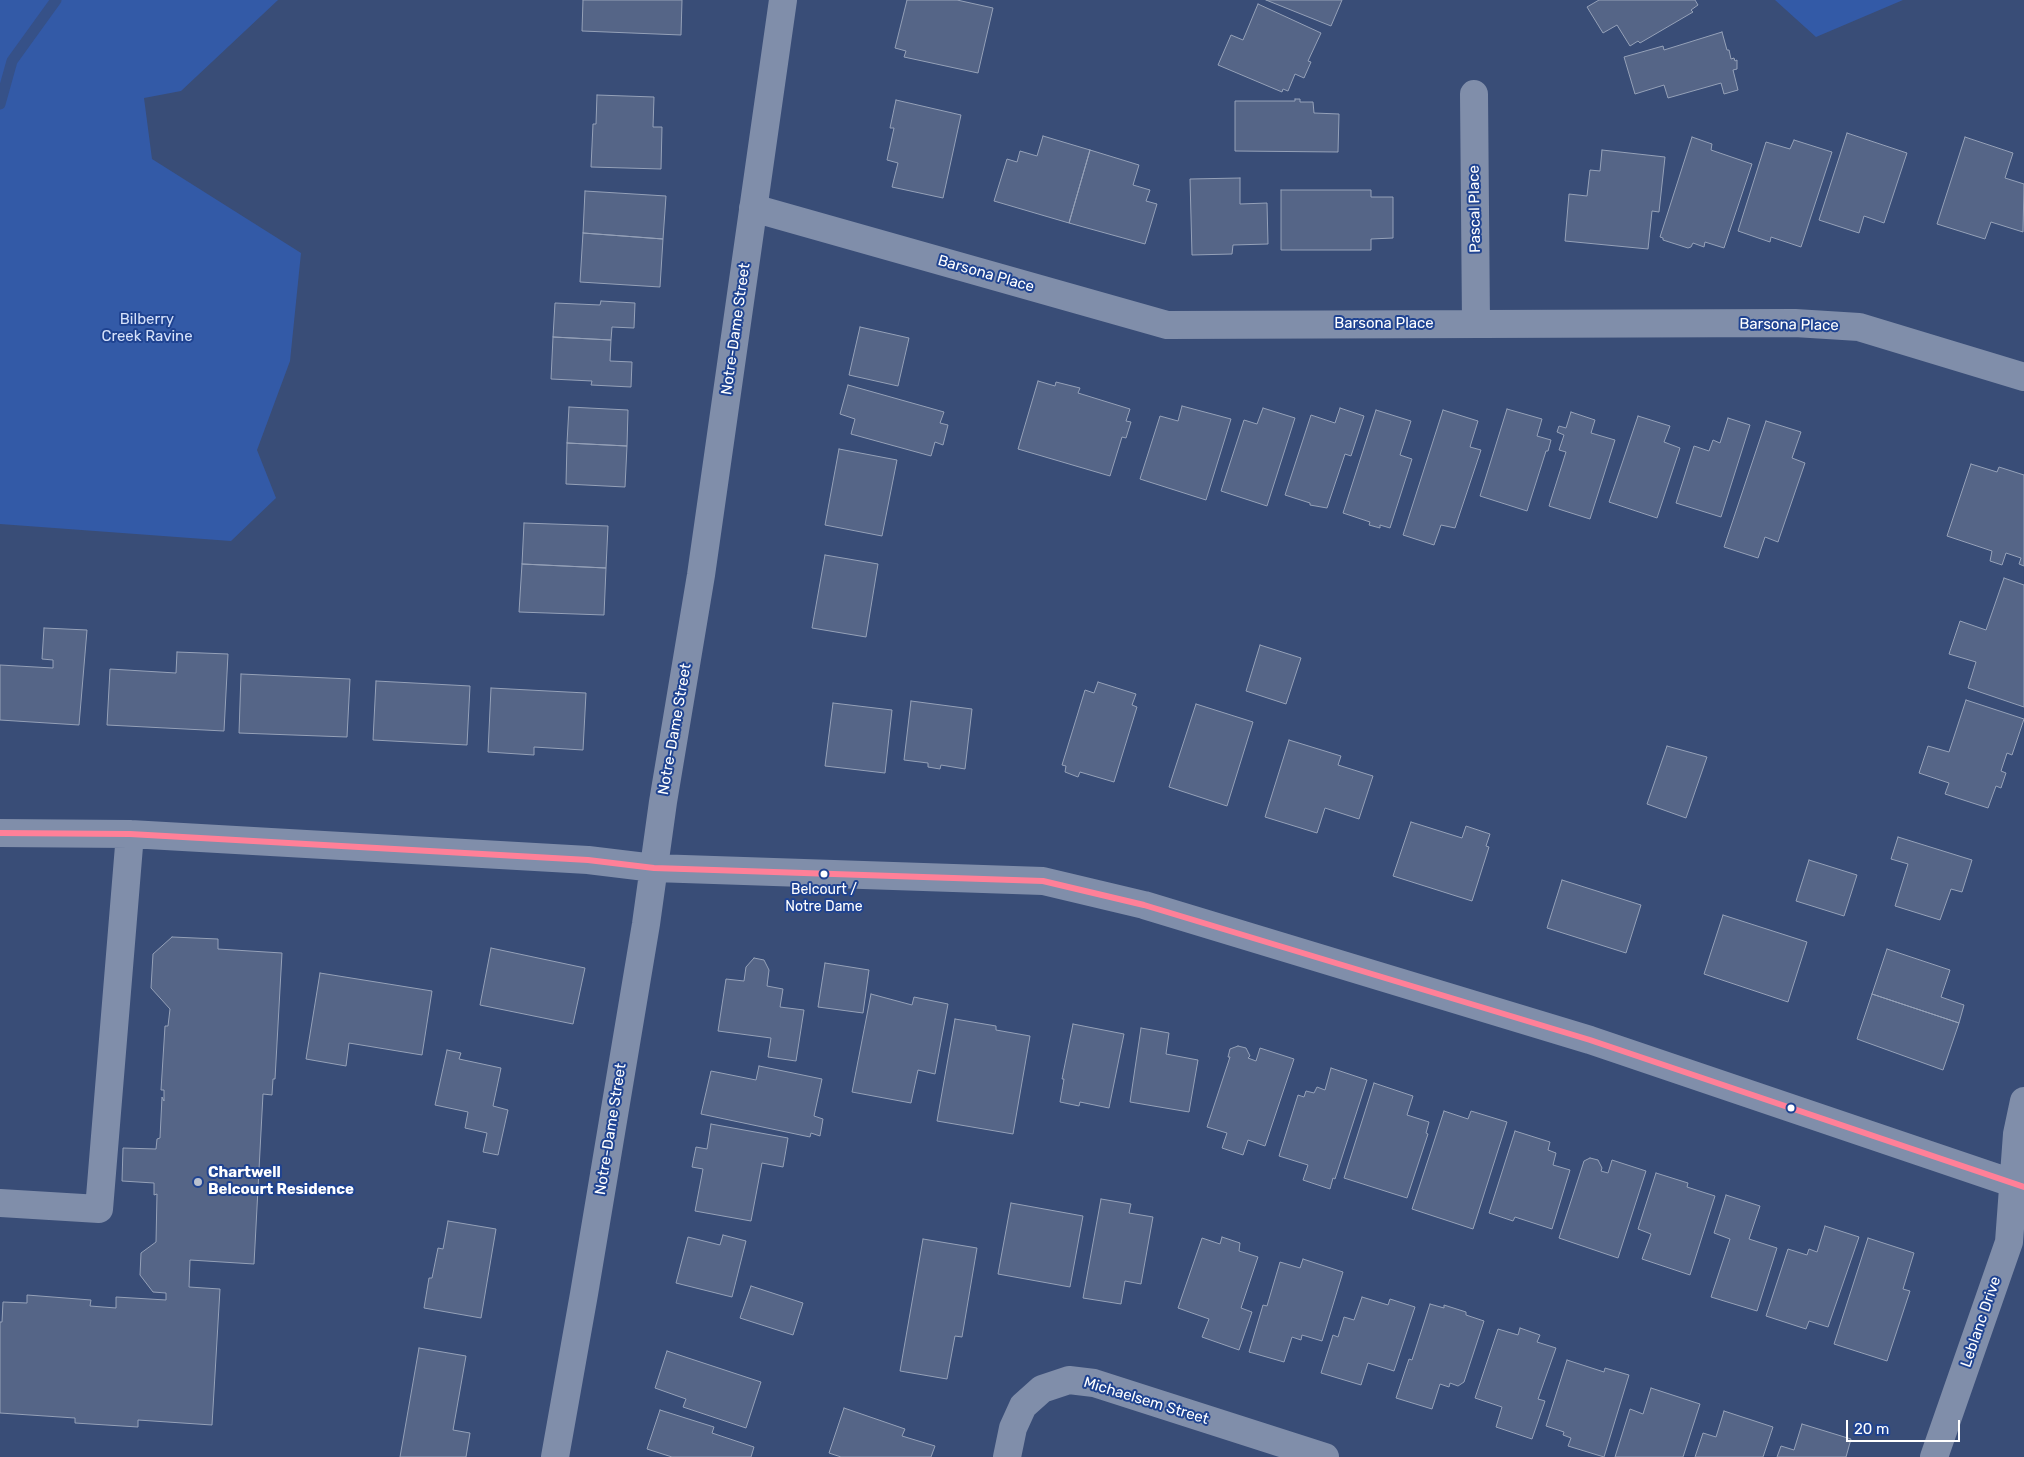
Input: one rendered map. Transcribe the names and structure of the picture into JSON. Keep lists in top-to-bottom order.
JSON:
{
  "streets": {
    "street": [
      "Pascal Place",
      "Barsona Place",
      "Notre-Dame Street",
      "Leblanc Drive",
      "Michaelsem Street"
    ]
  },
  "crossings": [
    ["Pascal Place", "Barsona Place"],
    ["Barsona Place", "Notre-Dame Street"]
  ],
  "parks": ["Bilberry Creek Ravine"],
  "places": ["Belcourt / Notre Dame", "Chartwell Belcourt Residence"],
  "scale_bar": "20 m"
}
